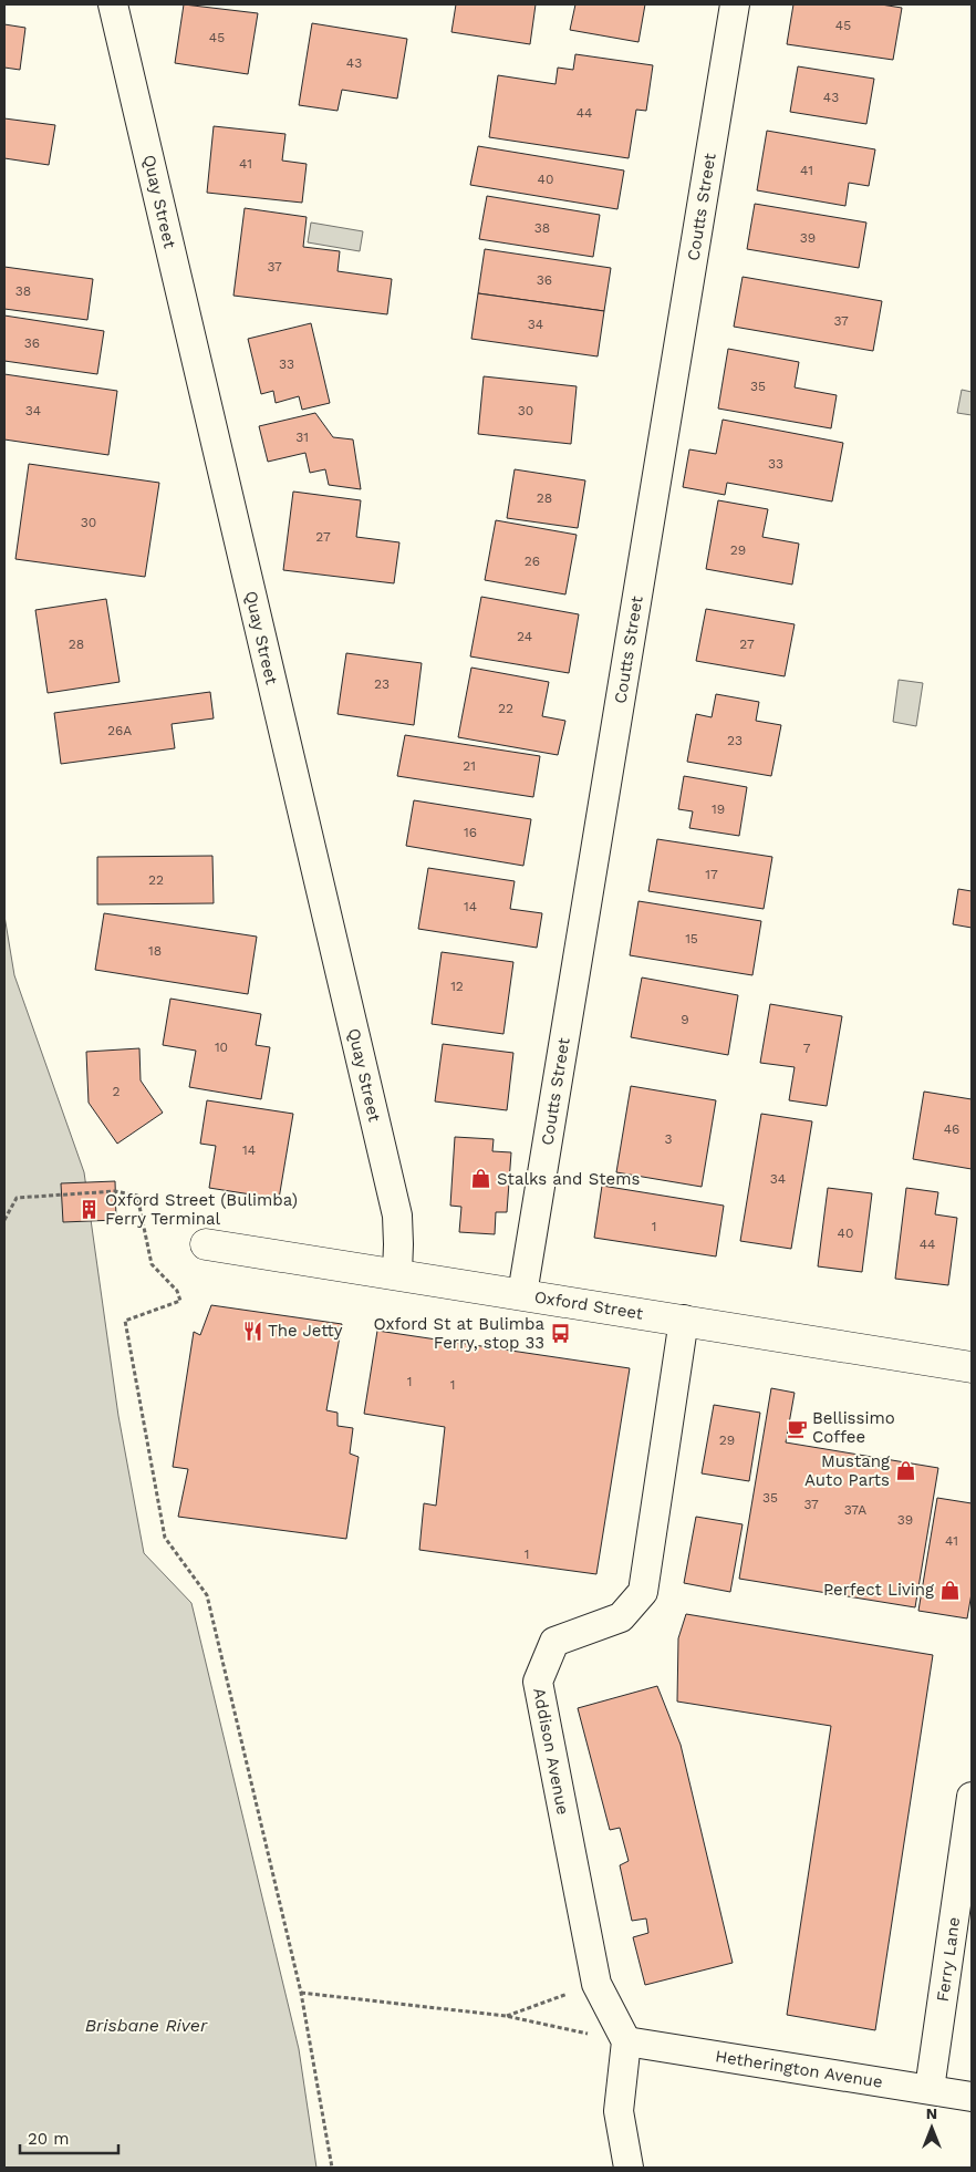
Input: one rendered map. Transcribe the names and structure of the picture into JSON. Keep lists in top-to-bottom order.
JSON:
{
  "streets": {
    "street": [
      "Quay Street",
      "Coutts Street",
      "Oxford Street",
      "Addison Avenue",
      "Ferry Lane",
      "Hetherington Avenue"
    ]
  },
  "crossings": [
    ["Quay Street", "Oxford Street"],
    ["Coutts Street", "Oxford Street"],
    ["Oxford Street", "Addison Avenue"],
    ["Addison Avenue", "Hetherington Avenue"],
    ["Ferry Lane", "Hetherington Avenue"]
  ],
  "water": ["Brisbane River"],
  "places": {
    "shop": ["Stalks and Stems", "Mustang Auto Parts", "Perfect Living"],
    "building": ["Oxford Street (Bulimba) Ferry Terminal"],
    "restaurant": ["The Jetty"],
    "bus stop": ["Oxford St at Bulimba Ferry, stop 33"],
    "cafe": ["Bellissimo Coffee"]
  },
  "house_numbers": [
    "45",
    "45",
    "43",
    "43",
    "44",
    "41",
    "41",
    "40",
    "38",
    "39",
    "37",
    "36",
    "38",
    "37",
    "34",
    "36",
    "33",
    "35",
    "34",
    "30",
    "31",
    "33",
    "28",
    "30",
    "27",
    "29",
    "26",
    "24",
    "28",
    "27",
    "23",
    "22",
    "26A",
    "23",
    "21",
    "19",
    "16",
    "17",
    "22",
    "14",
    "15",
    "18",
    "12",
    "9",
    "10",
    "7",
    "2",
    "46",
    "3",
    "14",
    "34",
    "1",
    "40",
    "44",
    "1",
    "1",
    "29",
    "35",
    "37",
    "37A",
    "39",
    "41",
    "1"
  ],
  "scale_bar": "20 m",
  "north": "top"
}
